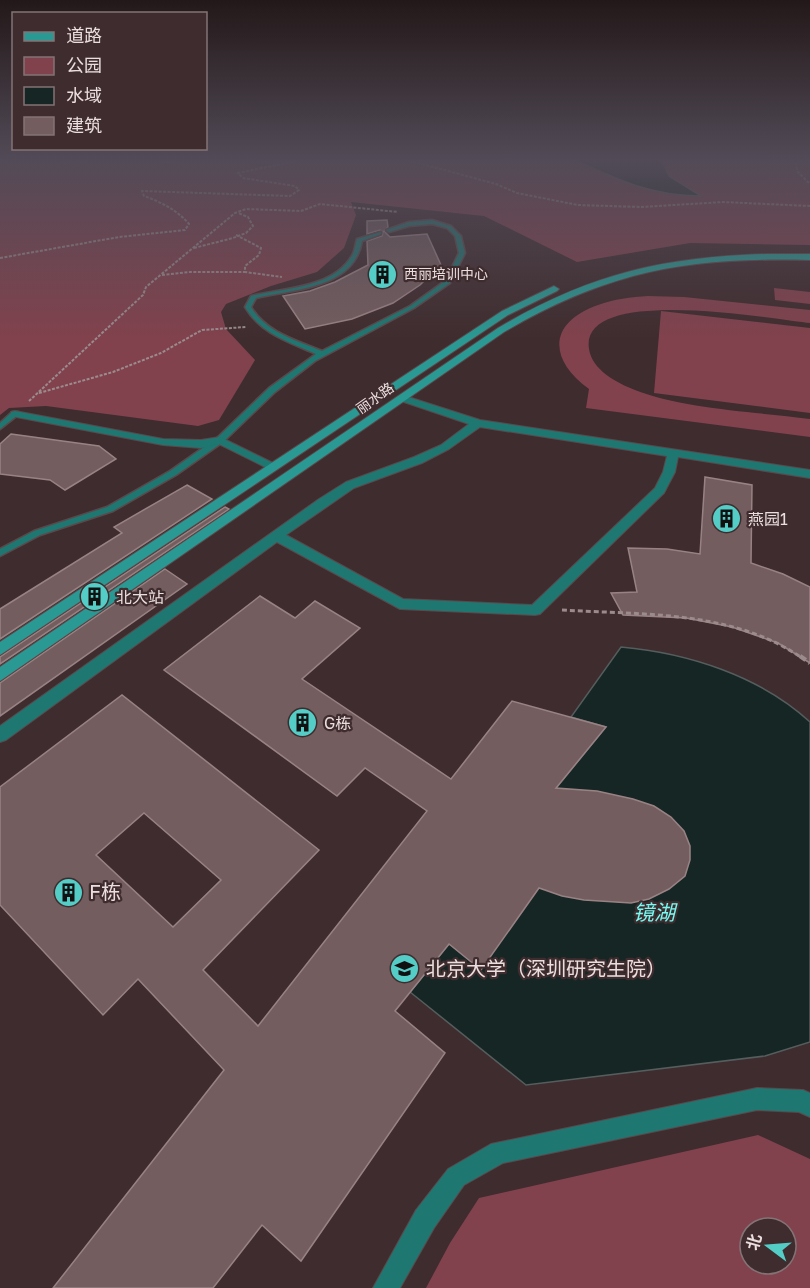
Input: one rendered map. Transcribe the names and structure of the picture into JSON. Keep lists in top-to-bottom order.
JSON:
{
  "streets": {
    "main road": ["丽水路"]
  },
  "water": ["镜湖"],
  "places": {
    "building": [
      "西丽培训中心",
      "燕园1",
      "北大站",
      "G栋",
      "F栋"
    ],
    "school or university": ["北京大学（深圳研究生院）"]
  },
  "legend": [
    "道路",
    "公园",
    "水域",
    "建筑"
  ],
  "north": "left"
}
